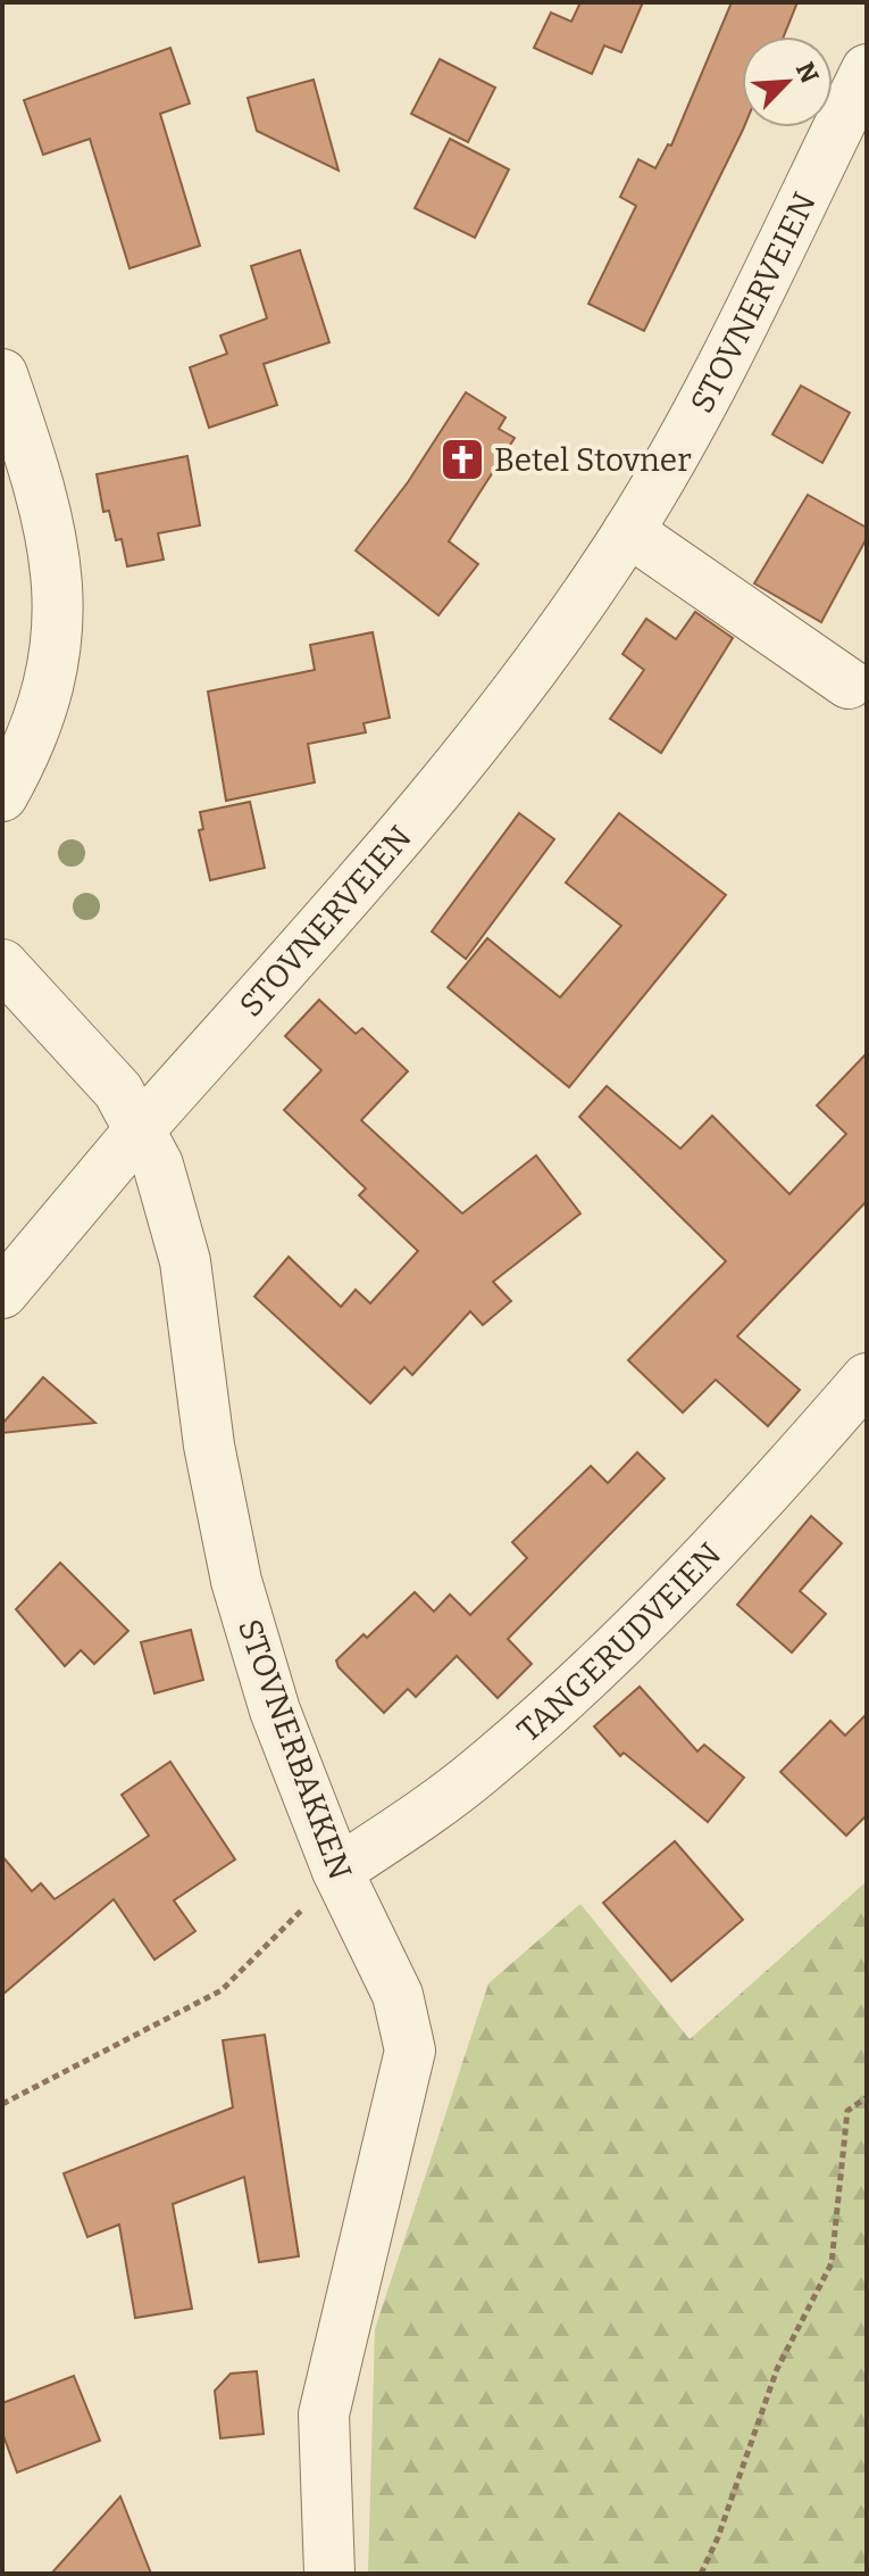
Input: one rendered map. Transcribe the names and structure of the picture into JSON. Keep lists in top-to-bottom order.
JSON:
{
  "streets": {
    "street": ["STOVNERVEIEN", "TANGERUDVEIEN", "STOVNERBAKKEN"]
  },
  "crossings": [
    ["STOVNERVEIEN", "STOVNERBAKKEN"],
    ["TANGERUDVEIEN", "STOVNERBAKKEN"]
  ],
  "places": {
    "church": ["Betel Stovner"]
  },
  "north": "top right"
}
